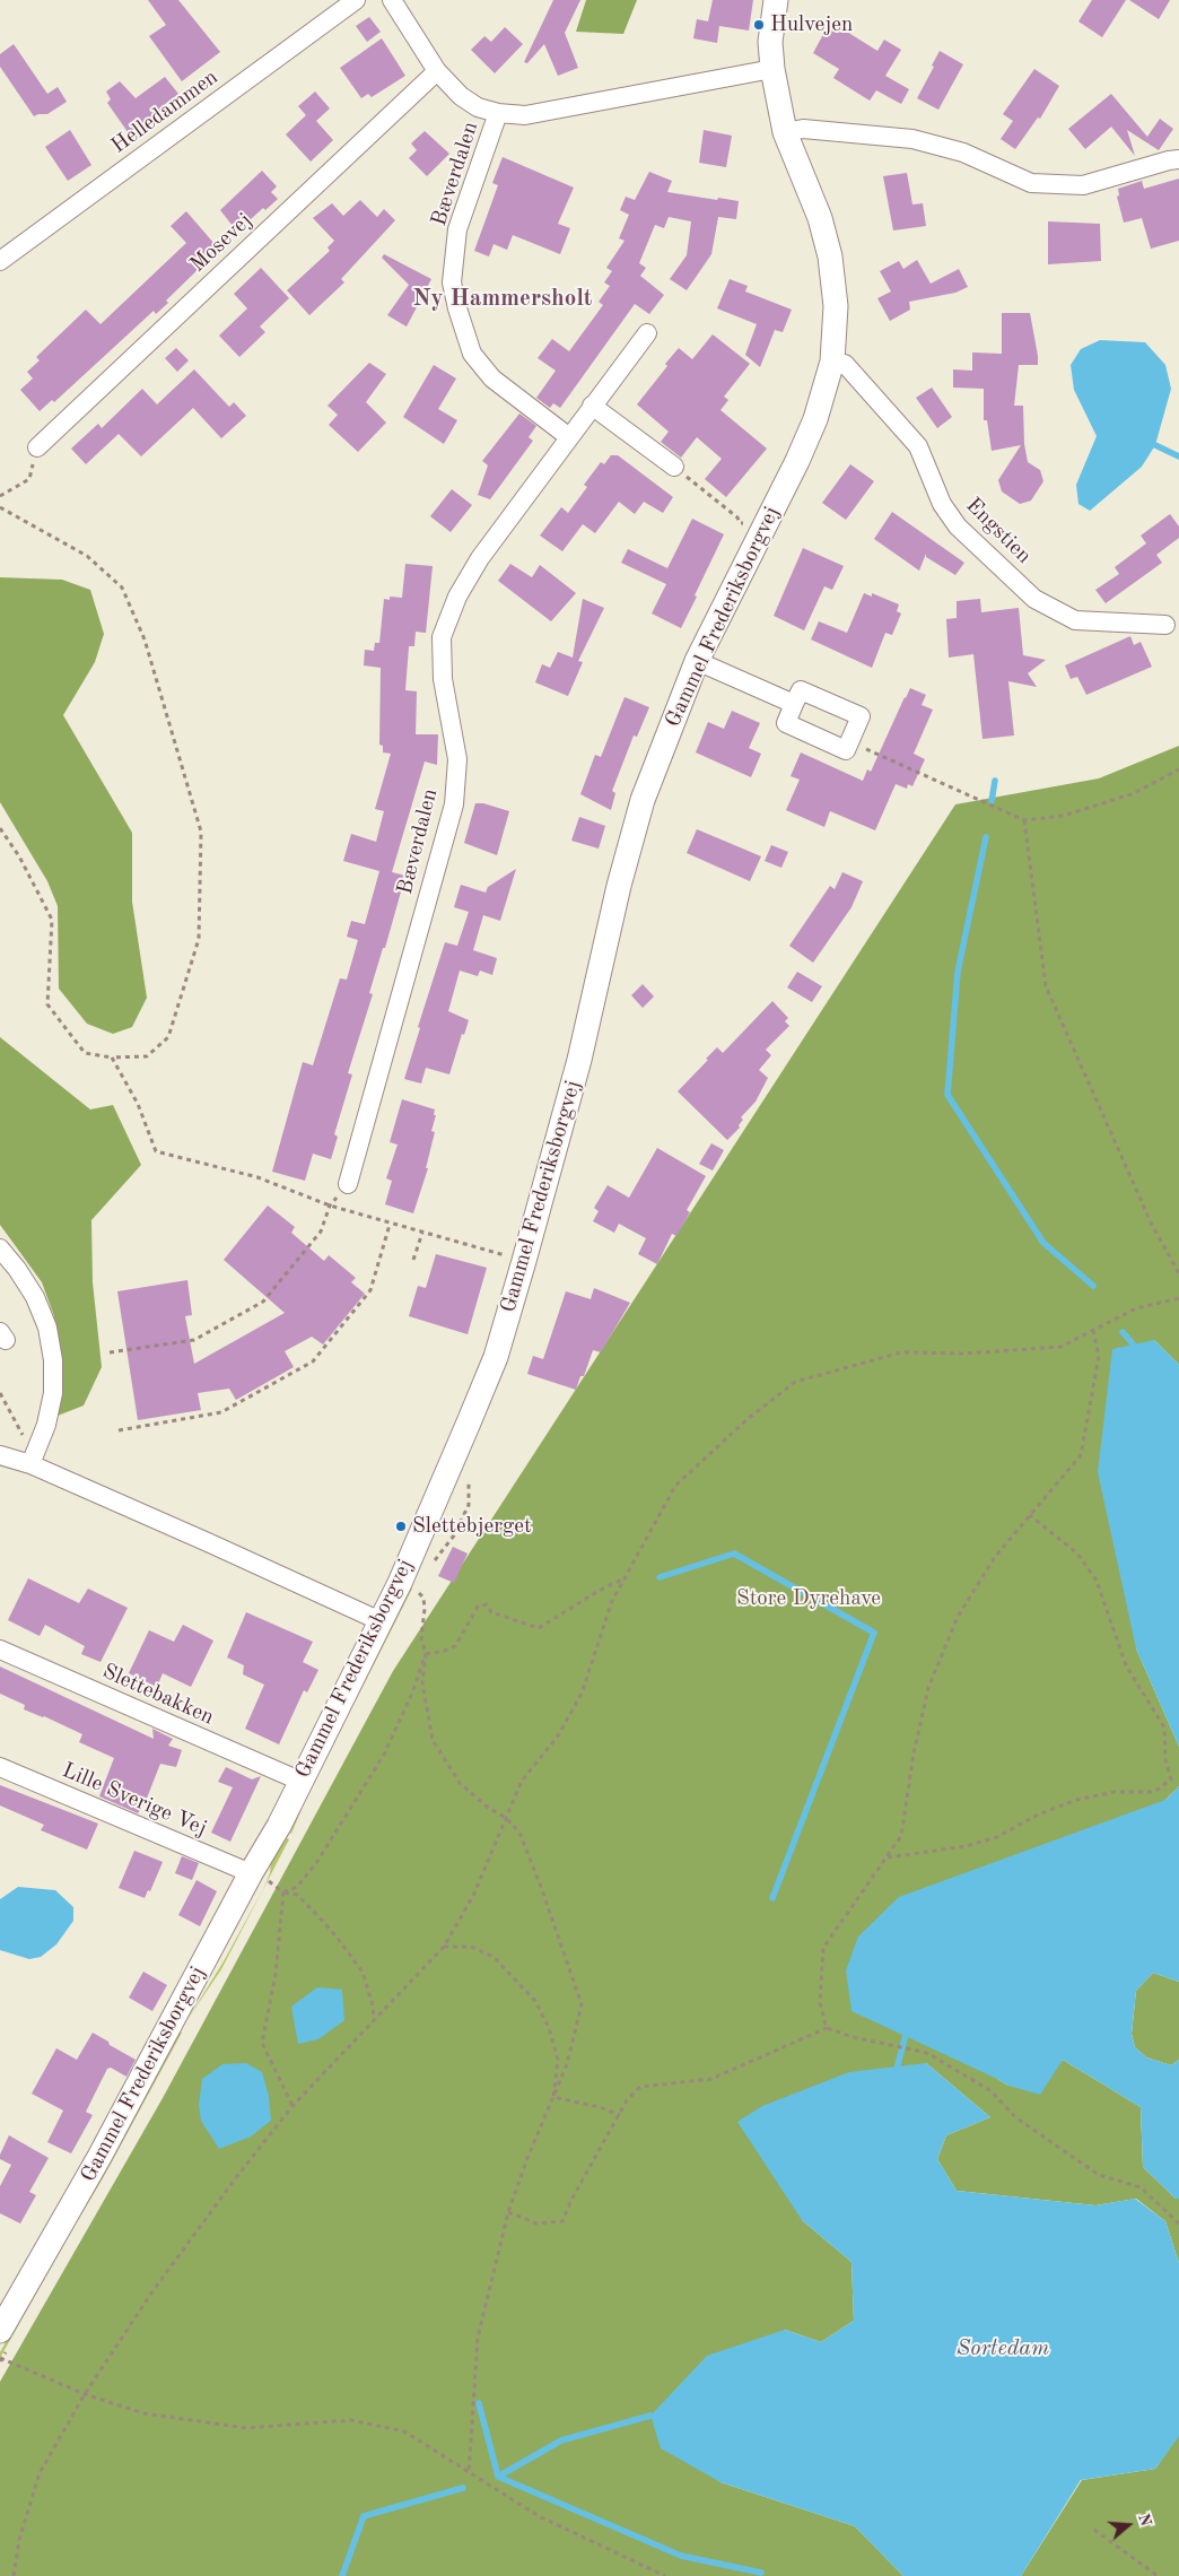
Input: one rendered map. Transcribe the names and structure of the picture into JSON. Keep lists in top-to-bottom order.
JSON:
{
  "streets": {
    "street": [
      "Helledammen",
      "Bæverdalen",
      "Mosevej",
      "Engstien",
      "Gammel Frederiksborgvej",
      "Slettebakken",
      "Lille Sverige Vej"
    ]
  },
  "crossings": [
    ["Engstien", "Gammel Frederiksborgvej"],
    ["Gammel Frederiksborgvej", "Slettebakken"],
    ["Gammel Frederiksborgvej", "Lille Sverige Vej"]
  ],
  "districts": ["Ny Hammersholt"],
  "water": ["Sortedam"],
  "parks": ["Store Dyrehave"],
  "places": ["Hulvejen", "Slettebjerget"],
  "north": "right"
}
